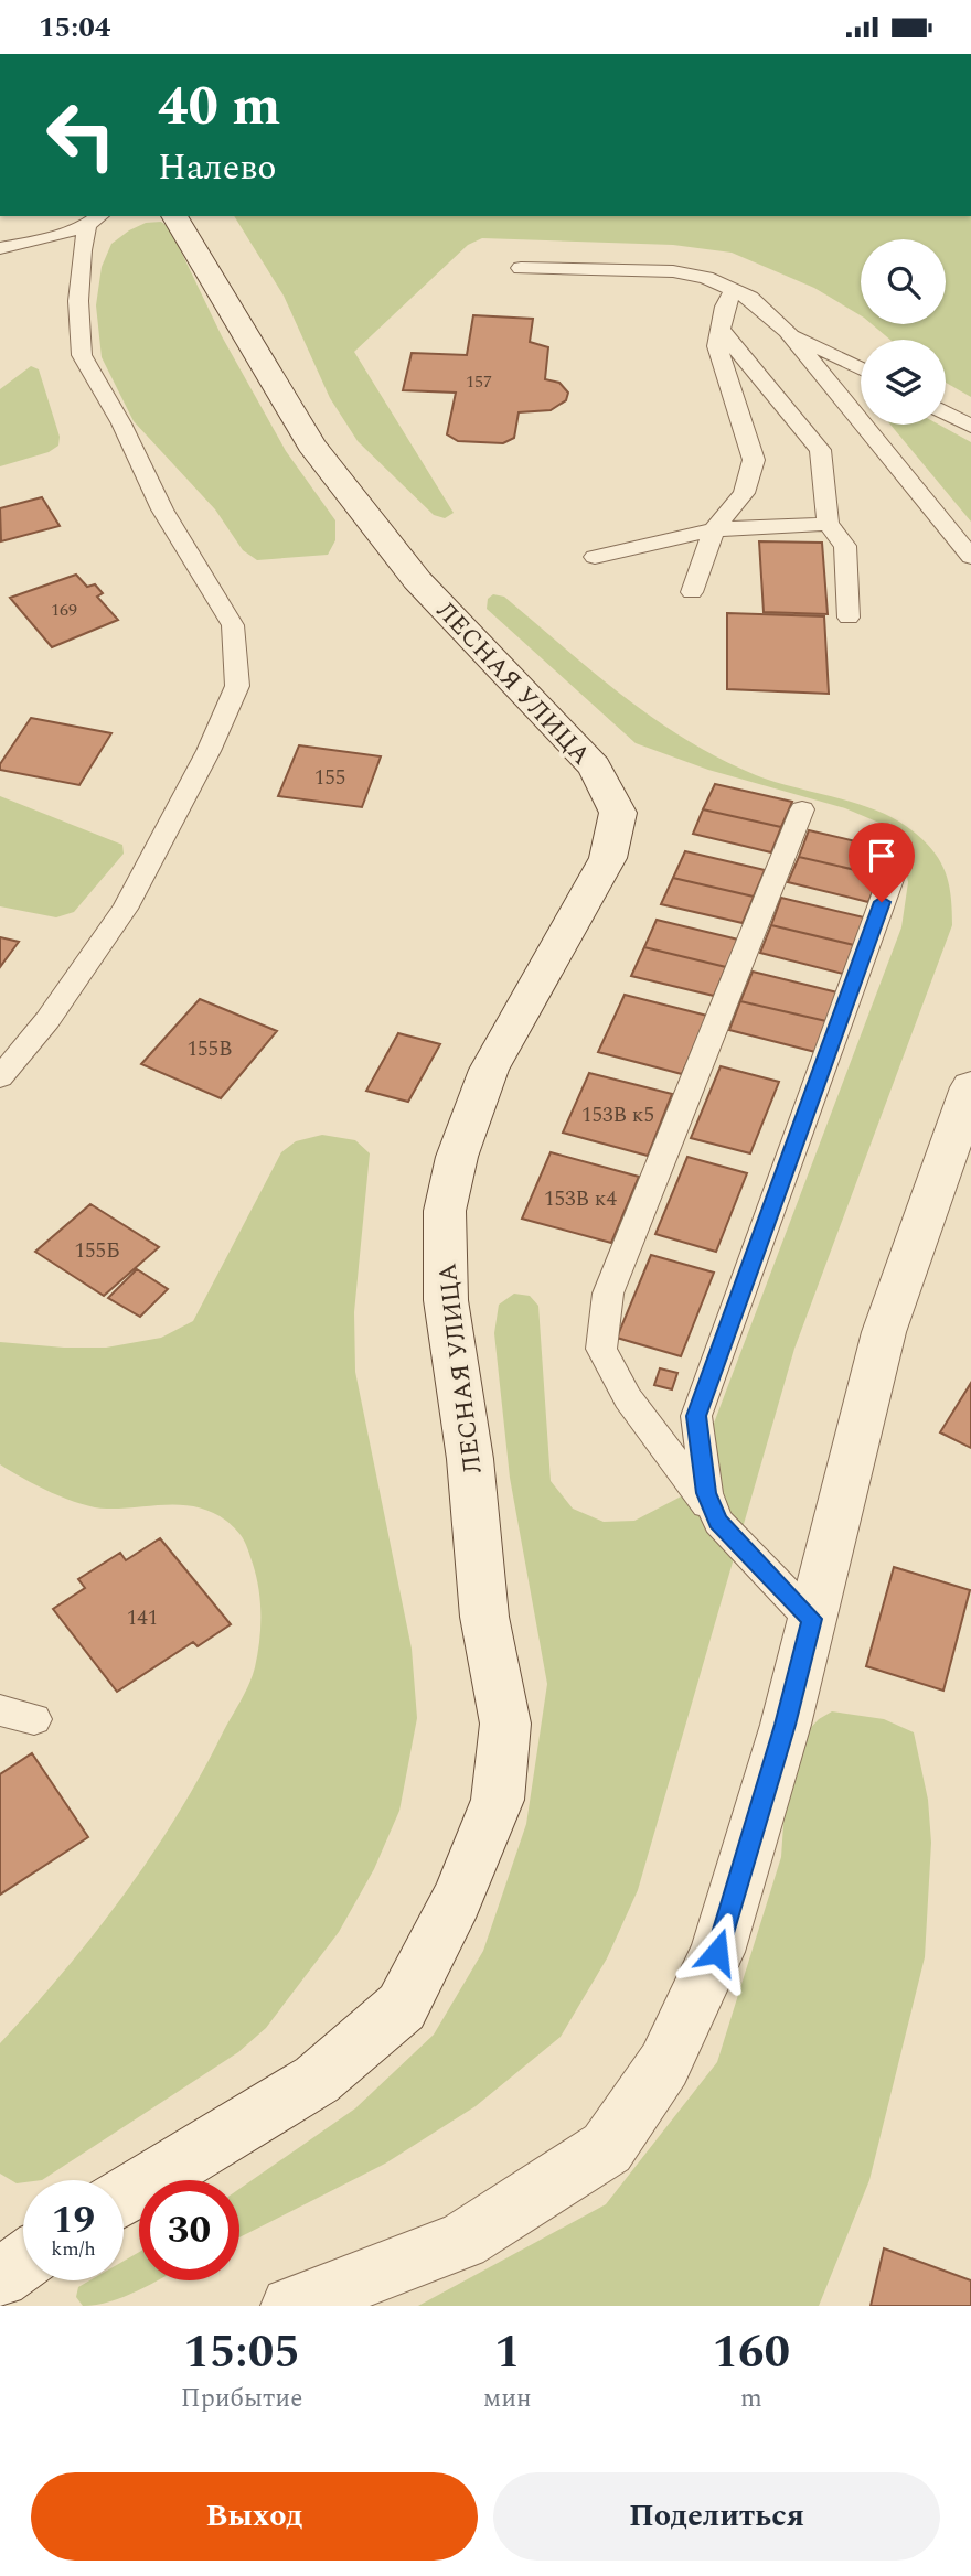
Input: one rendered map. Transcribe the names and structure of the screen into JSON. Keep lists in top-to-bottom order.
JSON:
{
  "streets": {
    "main road": ["ЛЕСНАЯ УЛИЦА"]
  },
  "house_numbers": [
    "157",
    "169",
    "155",
    "155В",
    "153В к5",
    "153В к4",
    "155Б",
    "141"
  ],
  "page": {
    "status": "15:04",
    "turn": ["40 m", "Налево"],
    "speed": "19 km/h",
    "limit": "30",
    "eta": [
      "15:05",
      "Прибытие",
      "1",
      "мин",
      "160",
      "m"
    ],
    "buttons": ["Выход", "Поделиться"]
  }
}
